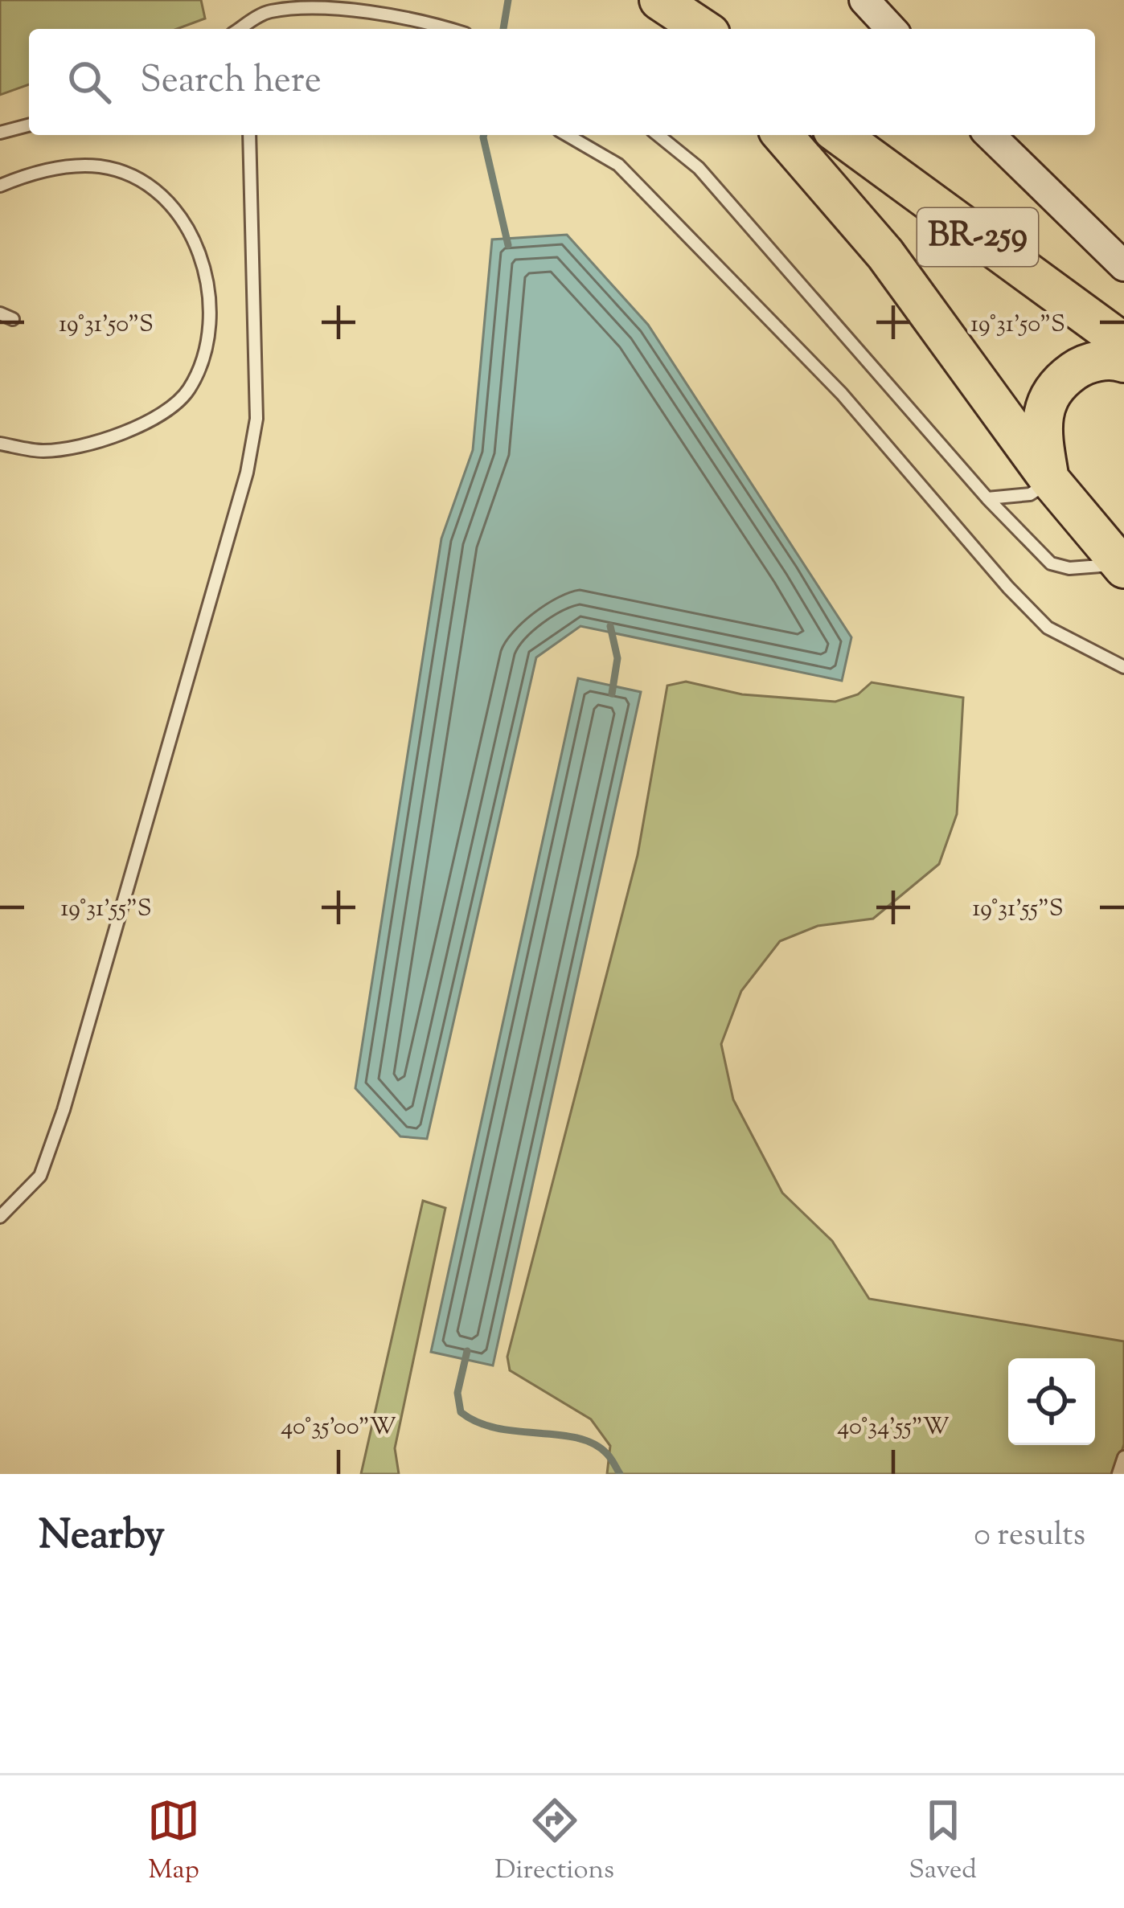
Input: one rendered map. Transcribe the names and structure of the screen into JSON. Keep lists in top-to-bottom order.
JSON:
{
  "streets": {
    "highway": ["BR-259"]
  },
  "page": {
    "search": "Search here",
    "heading": ["Nearby", "0 results"],
    "nav": ["Map", "Directions", "Saved"]
  },
  "coordinates": [
    "19°31'50\"S",
    "19°31'55\"S",
    "40°35'00\"W",
    "40°34'55\"W"
  ]
}
